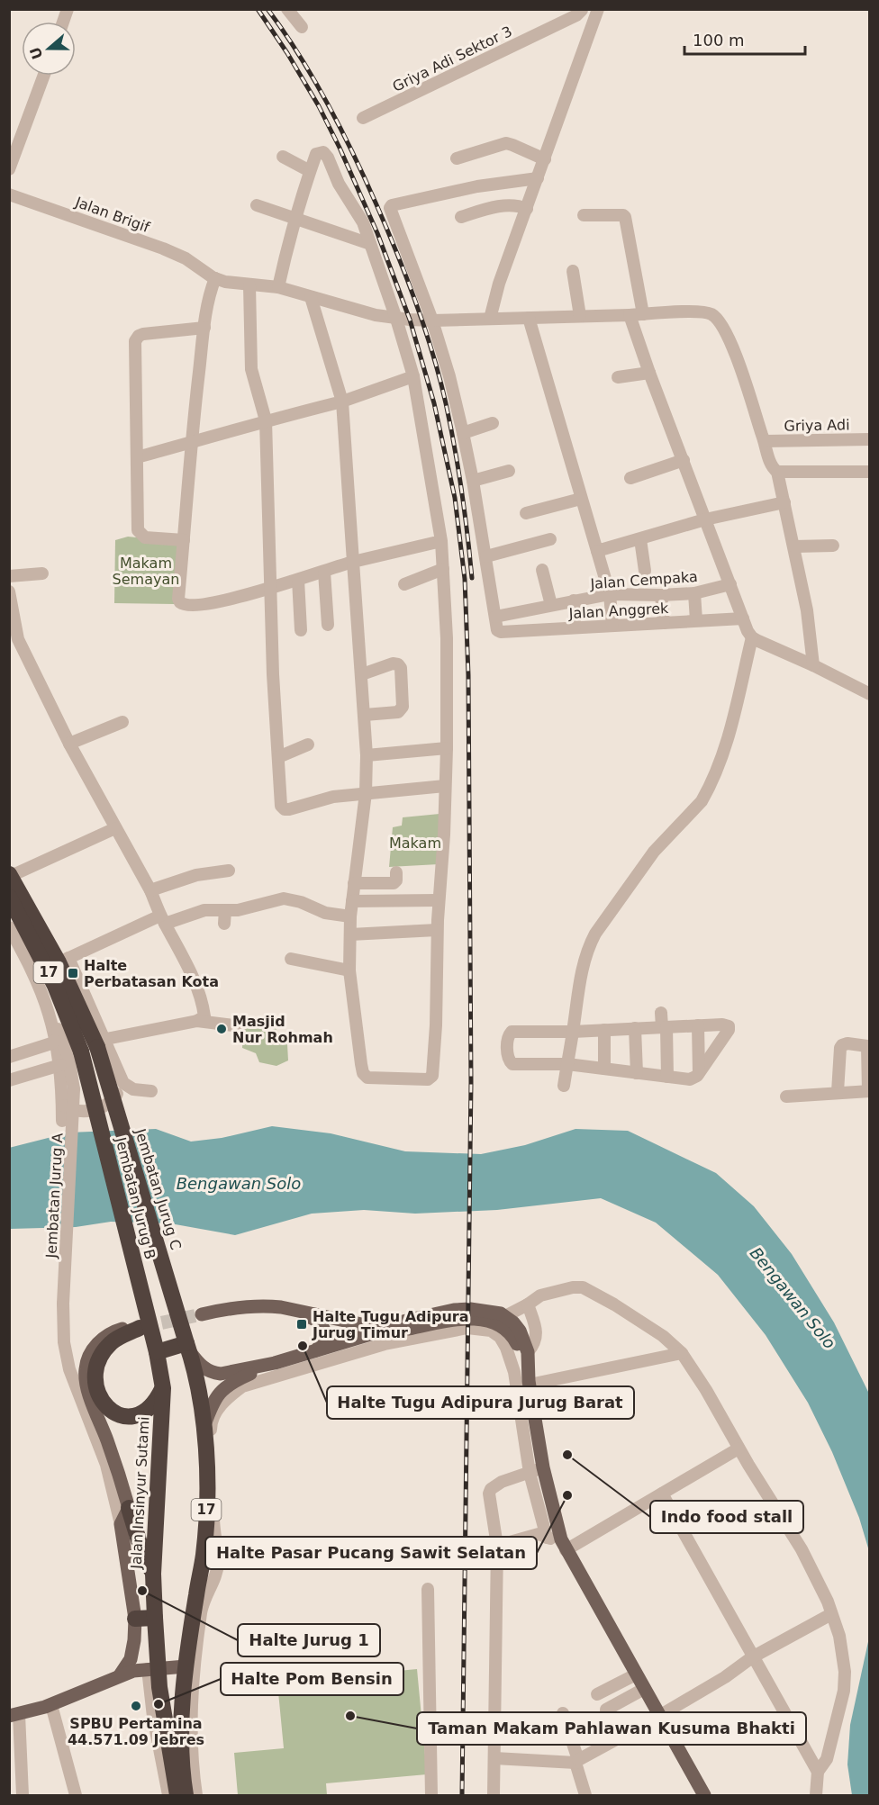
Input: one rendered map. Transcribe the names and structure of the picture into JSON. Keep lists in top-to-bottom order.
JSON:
{
  "streets": {
    "highway": [
      "17",
      "Jembatan Jurug C",
      "Jembatan Jurug B",
      "Jalan Insinyur Sutami"
    ],
    "street": [
      "Griya Adi Sektor 3",
      "Jalan Brigif",
      "Griya Adi",
      "Jalan Cempaka",
      "Jalan Anggrek",
      "Jembatan Jurug A"
    ]
  },
  "crossings": [
    ["Jalan Brigif", "Griya Adi"],
    ["Jalan Cempaka", "Jalan Anggrek"],
    ["17", "Jembatan Jurug C"],
    ["17", "Jembatan Jurug B"],
    ["Jembatan Jurug B", "Jalan Insinyur Sutami"]
  ],
  "water": ["Bengawan Solo"],
  "parks": ["Makam Semayan", "Makam"],
  "places": {
    "transit": ["Halte Perbatasan Kota", "Halte Tugu Adipura Jurug Timur"],
    "other": [
      "Masjid Nur Rohmah",
      "Halte Tugu Adipura Jurug Barat",
      "Indo food stall",
      "Halte Pasar Pucang Sawit Selatan",
      "Halte Jurug 1",
      "Halte Pom Bensin",
      "SPBU Pertamina 44.571.09 Jebres",
      "Taman Makam Pahlawan Kusuma Bhakti"
    ]
  },
  "scale_bar": "100 m",
  "north": "left"
}
